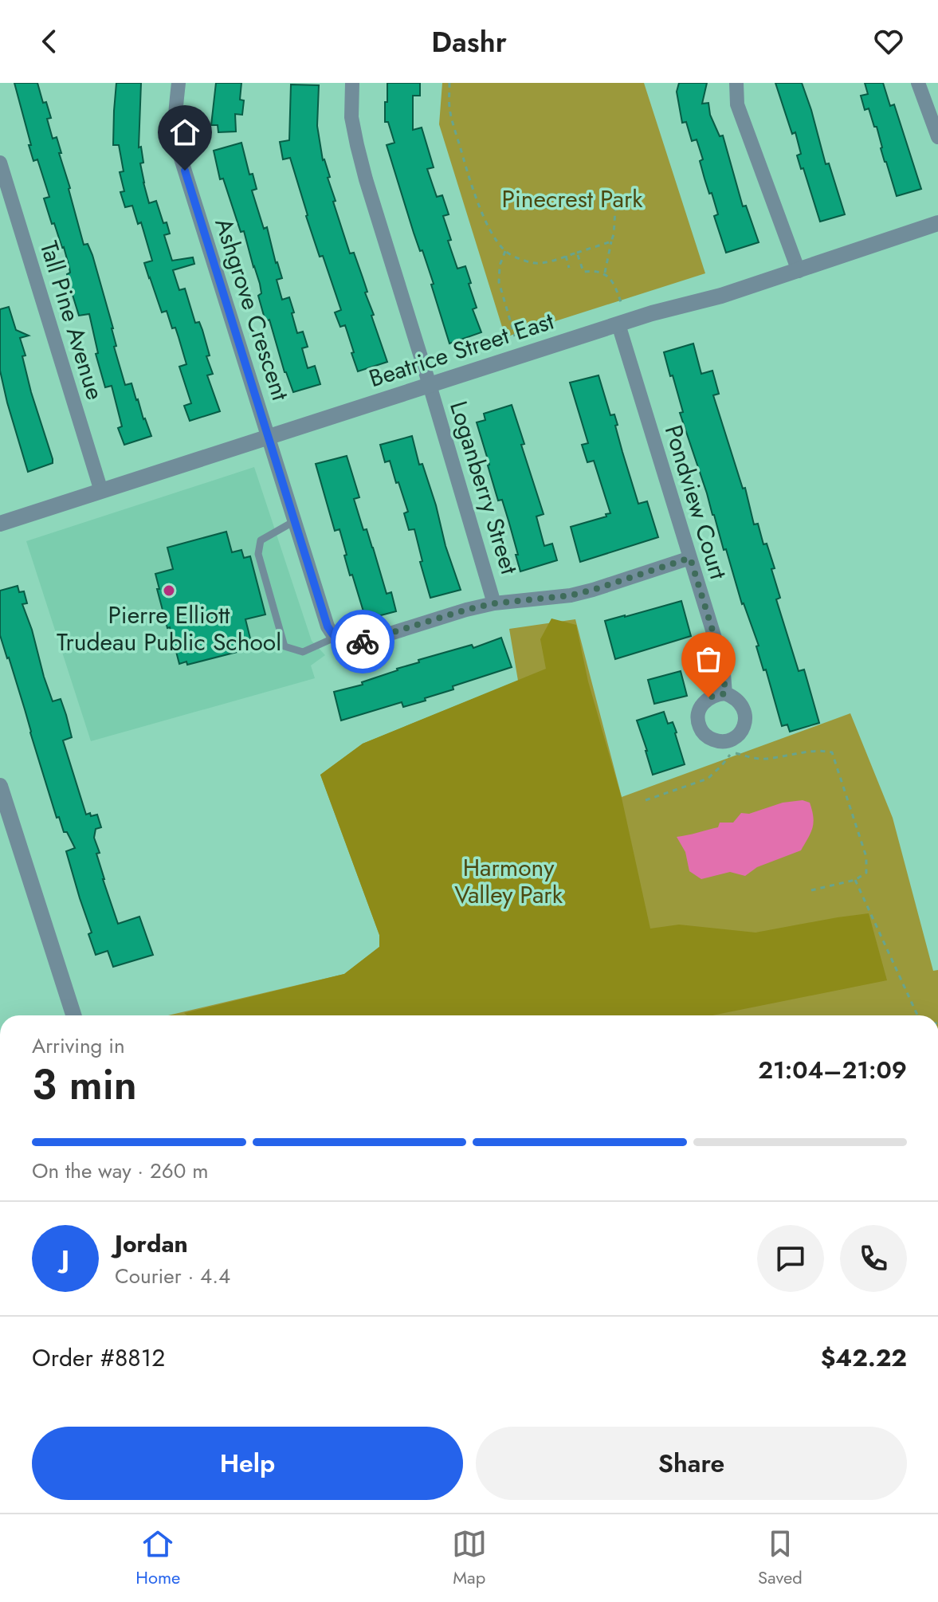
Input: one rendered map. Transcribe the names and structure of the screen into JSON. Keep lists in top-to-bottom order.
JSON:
{
  "streets": {
    "street": [
      "Ashgrove Crescent",
      "Tall Pine Avenue",
      "Beatrice Street East",
      "Loganberry Street",
      "Pondview Court"
    ]
  },
  "crossings": [
    ["Ashgrove Crescent", "Beatrice Street East"],
    ["Tall Pine Avenue", "Beatrice Street East"],
    ["Beatrice Street East", "Loganberry Street"],
    ["Beatrice Street East", "Pondview Court"]
  ],
  "parks": ["Pinecrest Park", "Harmony Valley Park"],
  "places": ["Pierre Elliott Trudeau Public School"],
  "page": {
    "header": "Dashr",
    "heading": ["3 min", "Arriving in", "21:04–21:09"],
    "panel": [
      "Jordan",
      "Courier · 4.4",
      "Order #8812",
      "$42.22"
    ],
    "bar": "On the way · 260 m",
    "round": "J",
    "buttons": ["Help", "Share"],
    "tabs": ["Home", "Map", "Saved"]
  }
}
